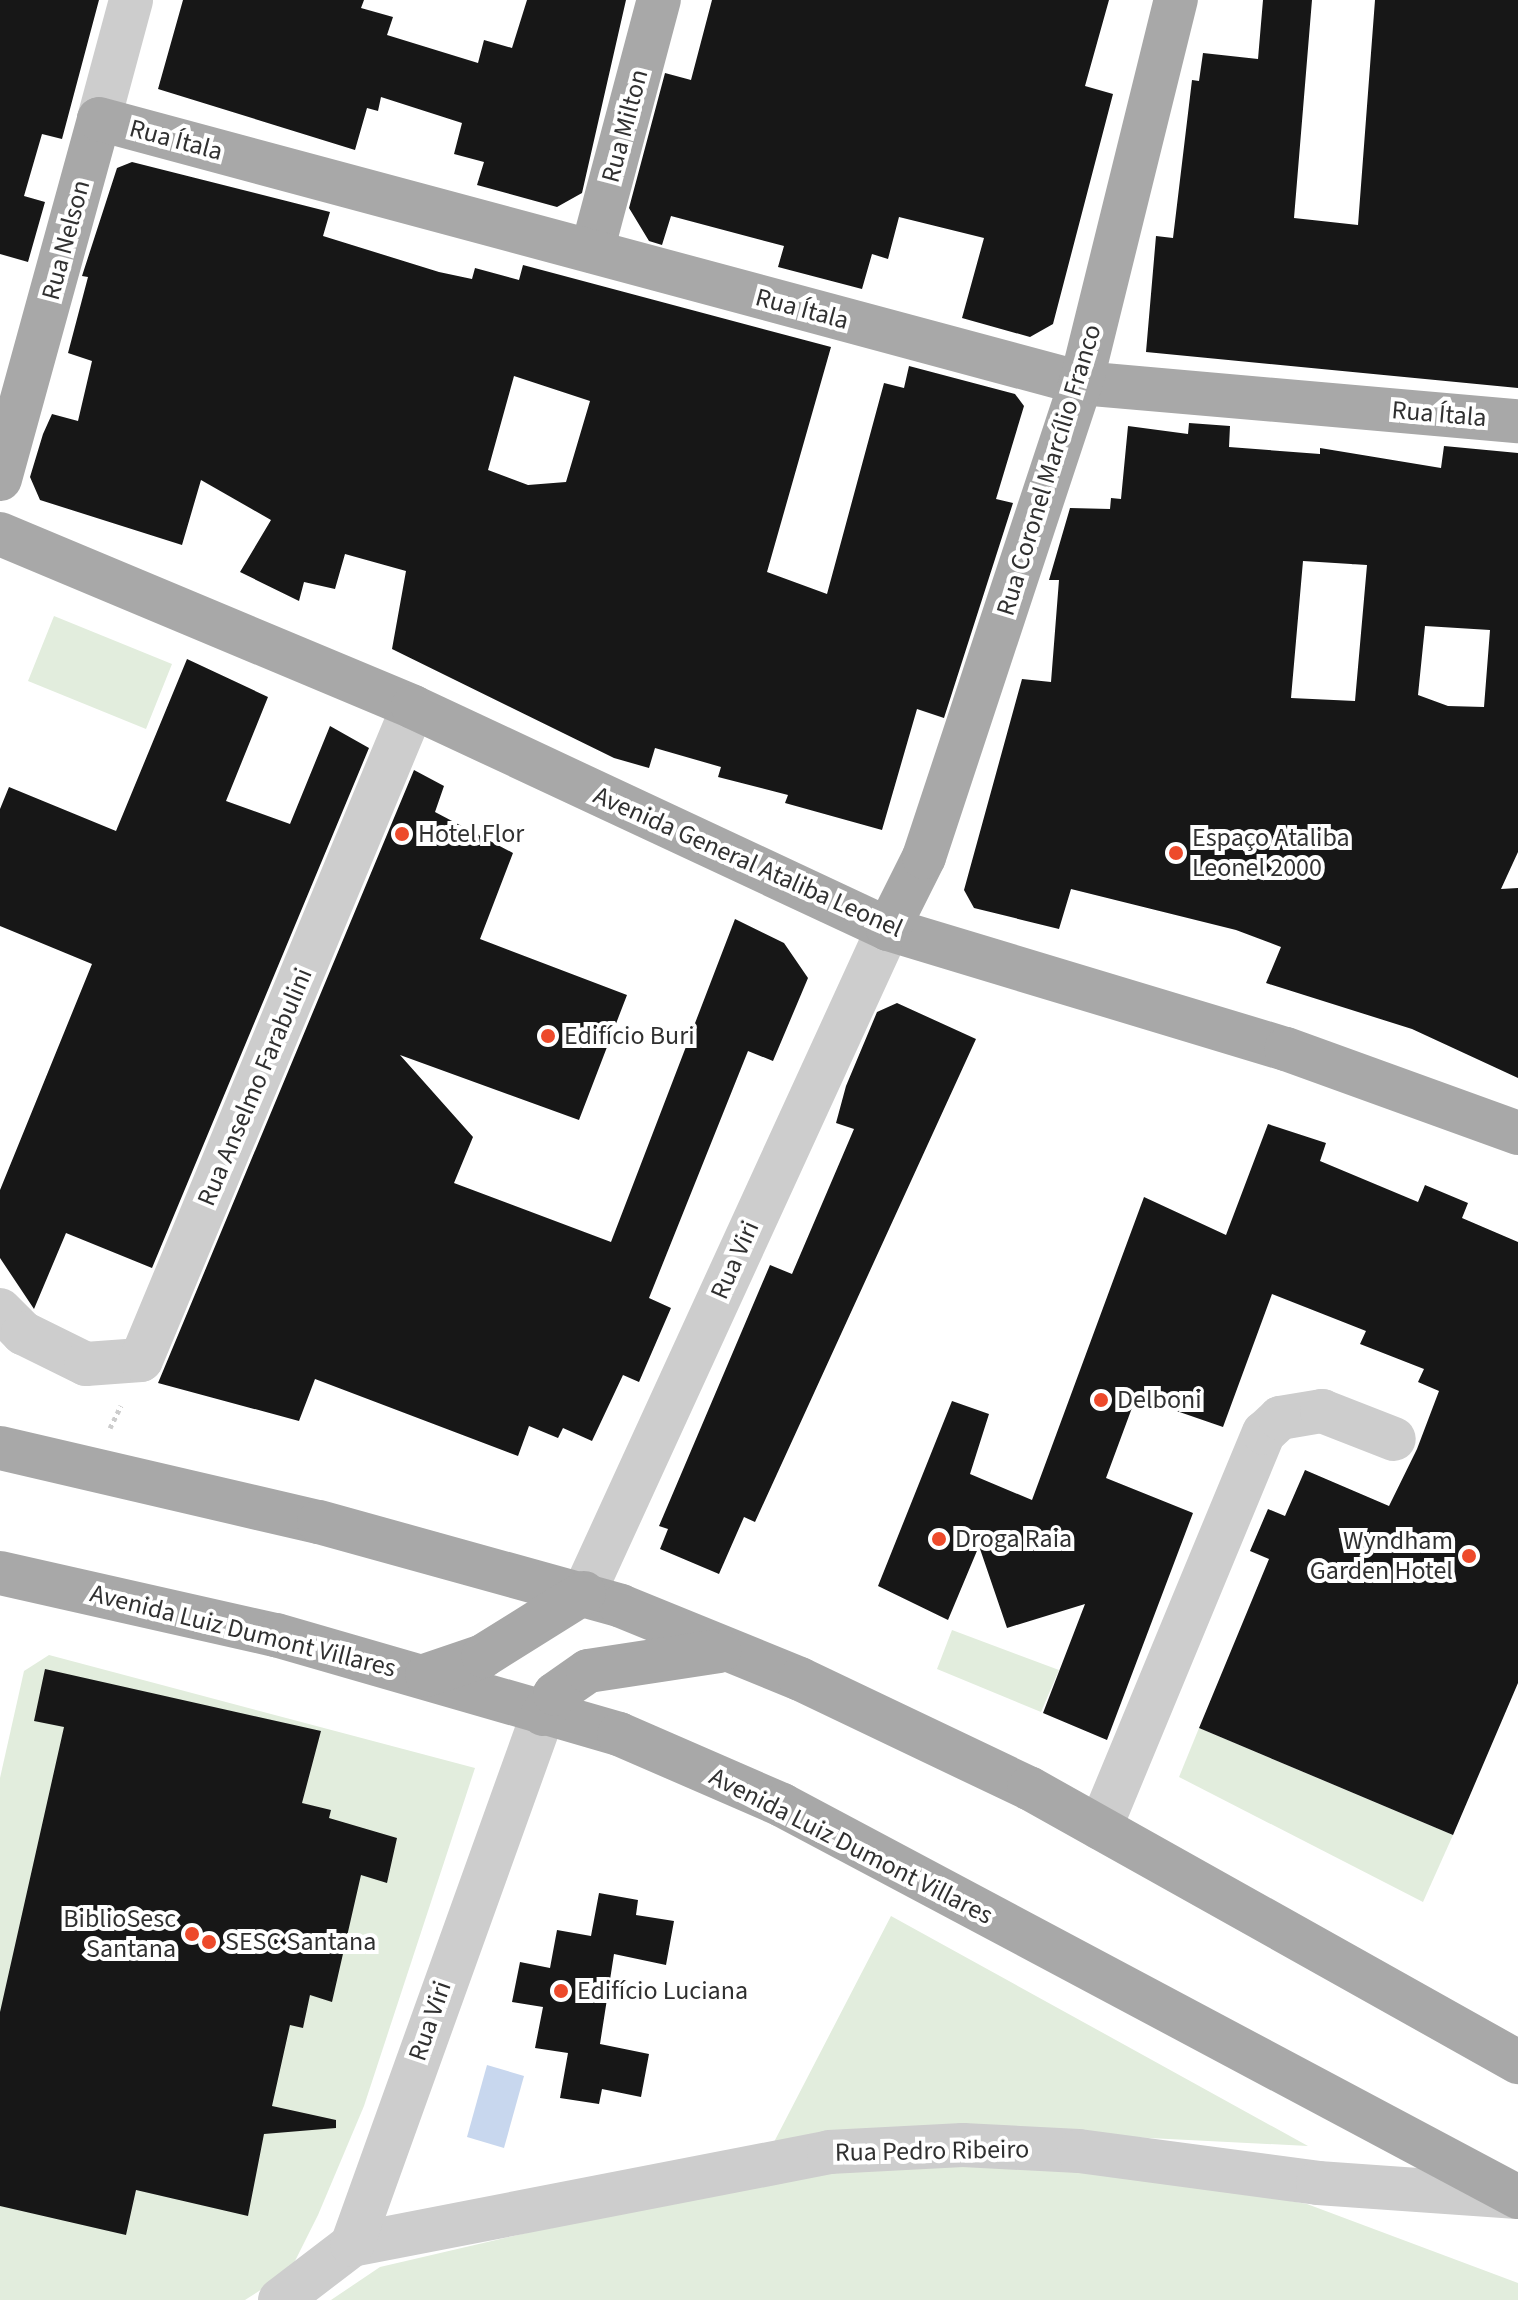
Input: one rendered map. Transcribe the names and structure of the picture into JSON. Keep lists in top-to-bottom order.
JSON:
{
  "streets": {
    "main road": [
      "Rua Milton",
      "Rua Ítala",
      "Rua Nelson",
      "Rua Coronel Marcílio Franco",
      "Avenida General Ataliba Leonel",
      "Avenida Luiz Dumont Villares"
    ],
    "street": ["Rua Anselmo Farabulini", "Rua Viri", "Rua Pedro Ribeiro"]
  },
  "crossings": [
    ["Rua Milton", "Rua Ítala"],
    ["Rua Ítala", "Rua Nelson"],
    ["Rua Ítala", "Rua Coronel Marcílio Franco"],
    ["Rua Coronel Marcílio Franco", "Avenida General Ataliba Leonel"],
    ["Rua Coronel Marcílio Franco", "Rua Viri"],
    ["Avenida General Ataliba Leonel", "Rua Anselmo Farabulini"],
    ["Avenida General Ataliba Leonel", "Rua Viri"],
    ["Rua Viri", "Avenida Luiz Dumont Villares"],
    ["Rua Viri", "Rua Pedro Ribeiro"],
    ["Avenida Luiz Dumont Villares", "Rua Pedro Ribeiro"]
  ],
  "places": [
    "Hotel Flor",
    "Espaço Ataliba Leonel 2000",
    "Edifício Buri",
    "Delboni",
    "Droga Raia",
    "Wyndham Garden Hotel",
    "BiblioSesc Santana",
    "SESC Santana",
    "Edifício Luciana"
  ]
}
